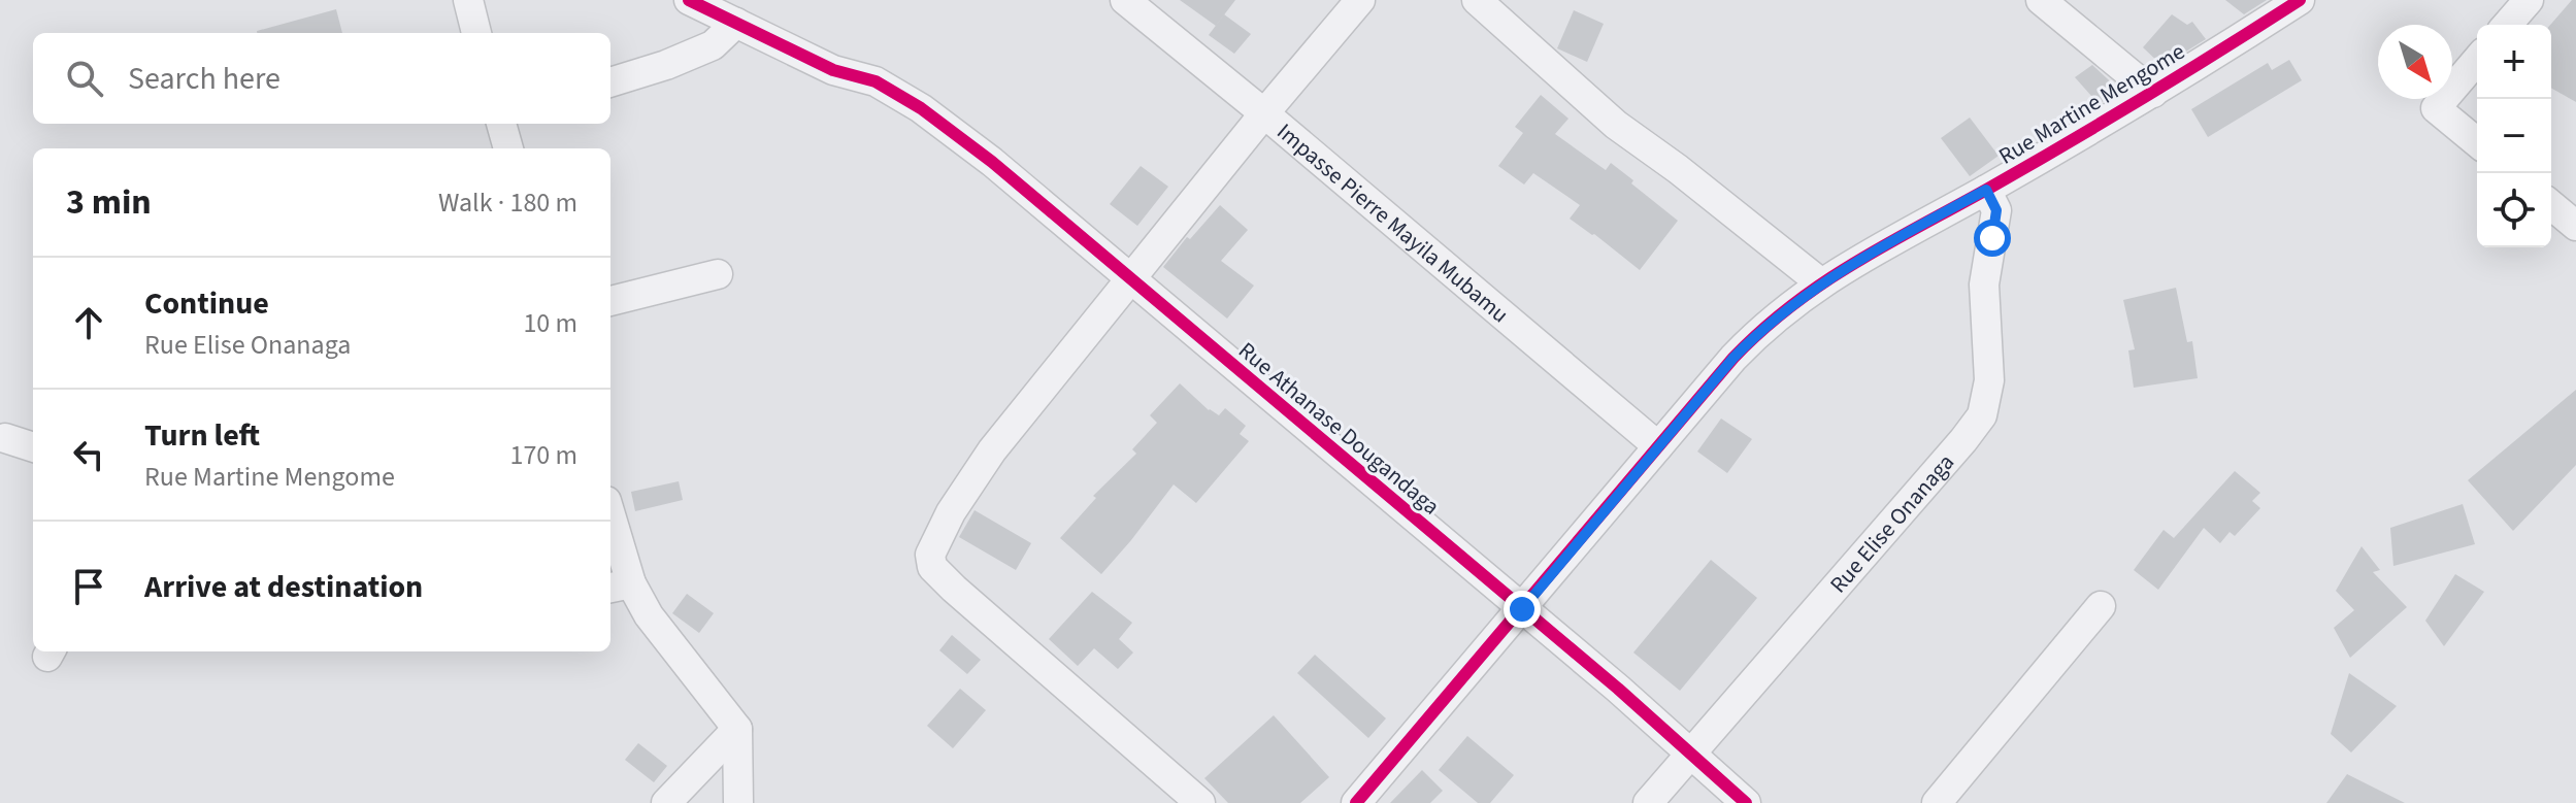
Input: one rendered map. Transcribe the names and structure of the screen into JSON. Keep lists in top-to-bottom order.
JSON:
{
  "streets": {
    "street": [
      "Rue Martine Mengome",
      "Impasse Pierre Mayila Mubamu",
      "Rue Athanase Dougandaga",
      "Rue Elise Onanaga"
    ]
  },
  "crossings": [
    ["Rue Martine Mengome", "Impasse Pierre Mayila Mubamu"],
    ["Rue Martine Mengome", "Rue Athanase Dougandaga"],
    ["Rue Martine Mengome", "Rue Elise Onanaga"],
    ["Rue Athanase Dougandaga", "Rue Elise Onanaga"]
  ],
  "north": "bottom right",
  "page": {
    "map_buttons": ["+", "−"],
    "search": "Search here",
    "heading": ["3 min", "Walk · 180 m"],
    "list": [
      ["Continue", "Rue Elise Onanaga", "10 m"],
      ["Turn left", "Rue Martine Mengome", "170 m"],
      "Arrive at destination"
    ]
  }
}
